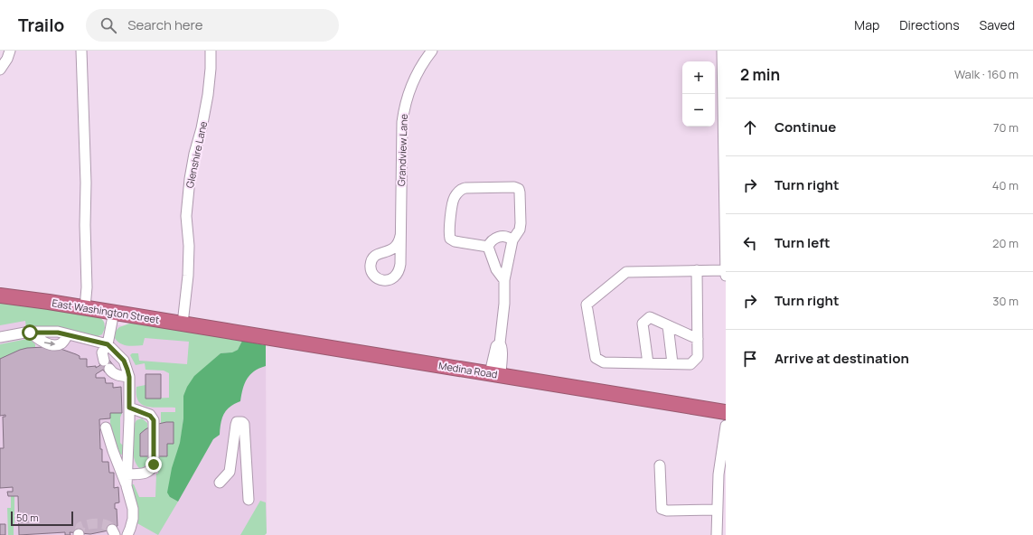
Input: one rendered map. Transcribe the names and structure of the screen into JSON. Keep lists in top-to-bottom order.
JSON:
{
  "streets": {
    "highway": ["East Washington Street", "Medina Road"],
    "street": ["Grandview Lane", "Glenshire Lane"]
  },
  "crossings": [
    ["Glenshire Lane", "East Washington Street"],
    ["East Washington Street", "Medina Road"]
  ],
  "scale_bar": "50 m",
  "page": {
    "header": "Trailo",
    "search": "Search here",
    "nav": ["Map", "Directions", "Saved"],
    "heading": ["2 min", "Walk · 160 m"],
    "map_buttons": ["+", "−"],
    "list": [
      ["Continue", "70 m"],
      ["Turn right", "40 m"],
      ["Turn left", "20 m"],
      ["Turn right", "30 m"],
      "Arrive at destination"
    ],
    "scale": "50 m"
  }
}
